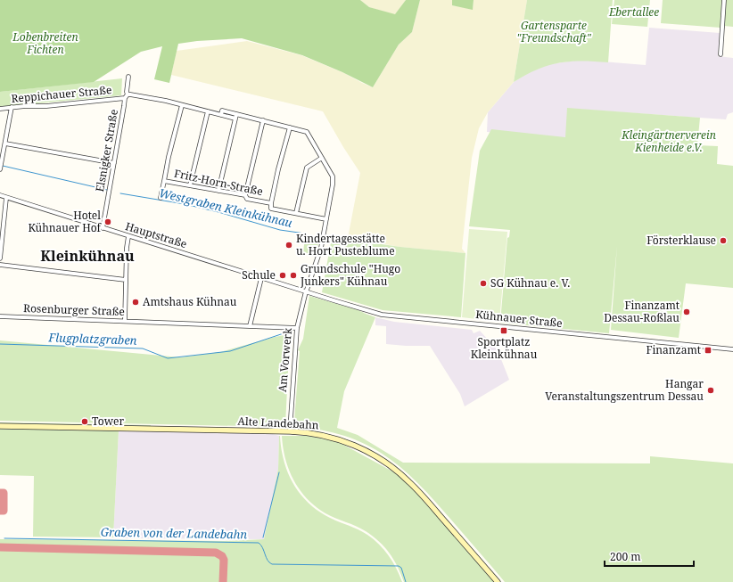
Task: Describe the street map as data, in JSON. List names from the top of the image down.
{
  "streets": {
    "main road": ["Alte Landebahn"],
    "street": [
      "Reppichauer Straße",
      "Elsnigker Straße",
      "Fritz-Horn-Straße",
      "Hauptstraße",
      "Rosenburger Straße",
      "Kühnauer Straße",
      "Am Vorwerk"
    ]
  },
  "crossings": [
    ["Reppichauer Straße", "Elsnigker Straße"],
    ["Reppichauer Straße", "Fritz-Horn-Straße"],
    ["Reppichauer Straße", "Am Vorwerk"],
    ["Elsnigker Straße", "Hauptstraße"],
    ["Fritz-Horn-Straße", "Am Vorwerk"],
    ["Hauptstraße", "Kühnauer Straße"],
    ["Hauptstraße", "Am Vorwerk"],
    ["Rosenburger Straße", "Am Vorwerk"],
    ["Kühnauer Straße", "Am Vorwerk"],
    ["Am Vorwerk", "Alte Landebahn"]
  ],
  "districts": ["Kleinkühnau"],
  "water": ["Westgraben Kleinkühnau", "Flugplatzgraben", "Graben von der Landebahn"],
  "parks": [
    "Ebertallee",
    "Gartensparte \"Freundschaft\"",
    "Lobenbreiten Fichten",
    "Kleingärtnerverein Kienheide e.V."
  ],
  "places": {
    "other": [
      "Hotel Kühnauer Hof",
      "Försterklause",
      "Kindertagesstätte u. Hort Pusteblume",
      "Schule",
      "Grundschule \"Hugo Junkers\" Kühnau",
      "SG Kühnau e. V.",
      "Amtshaus Kühnau",
      "Finanzamt Dessau-Roßlau",
      "Hangar Veranstaltungszentrum Dessau",
      "Tower"
    ],
    "transit": ["Sportplatz Kleinkühnau", "Finanzamt"]
  },
  "scale_bar": "200 m"
}
